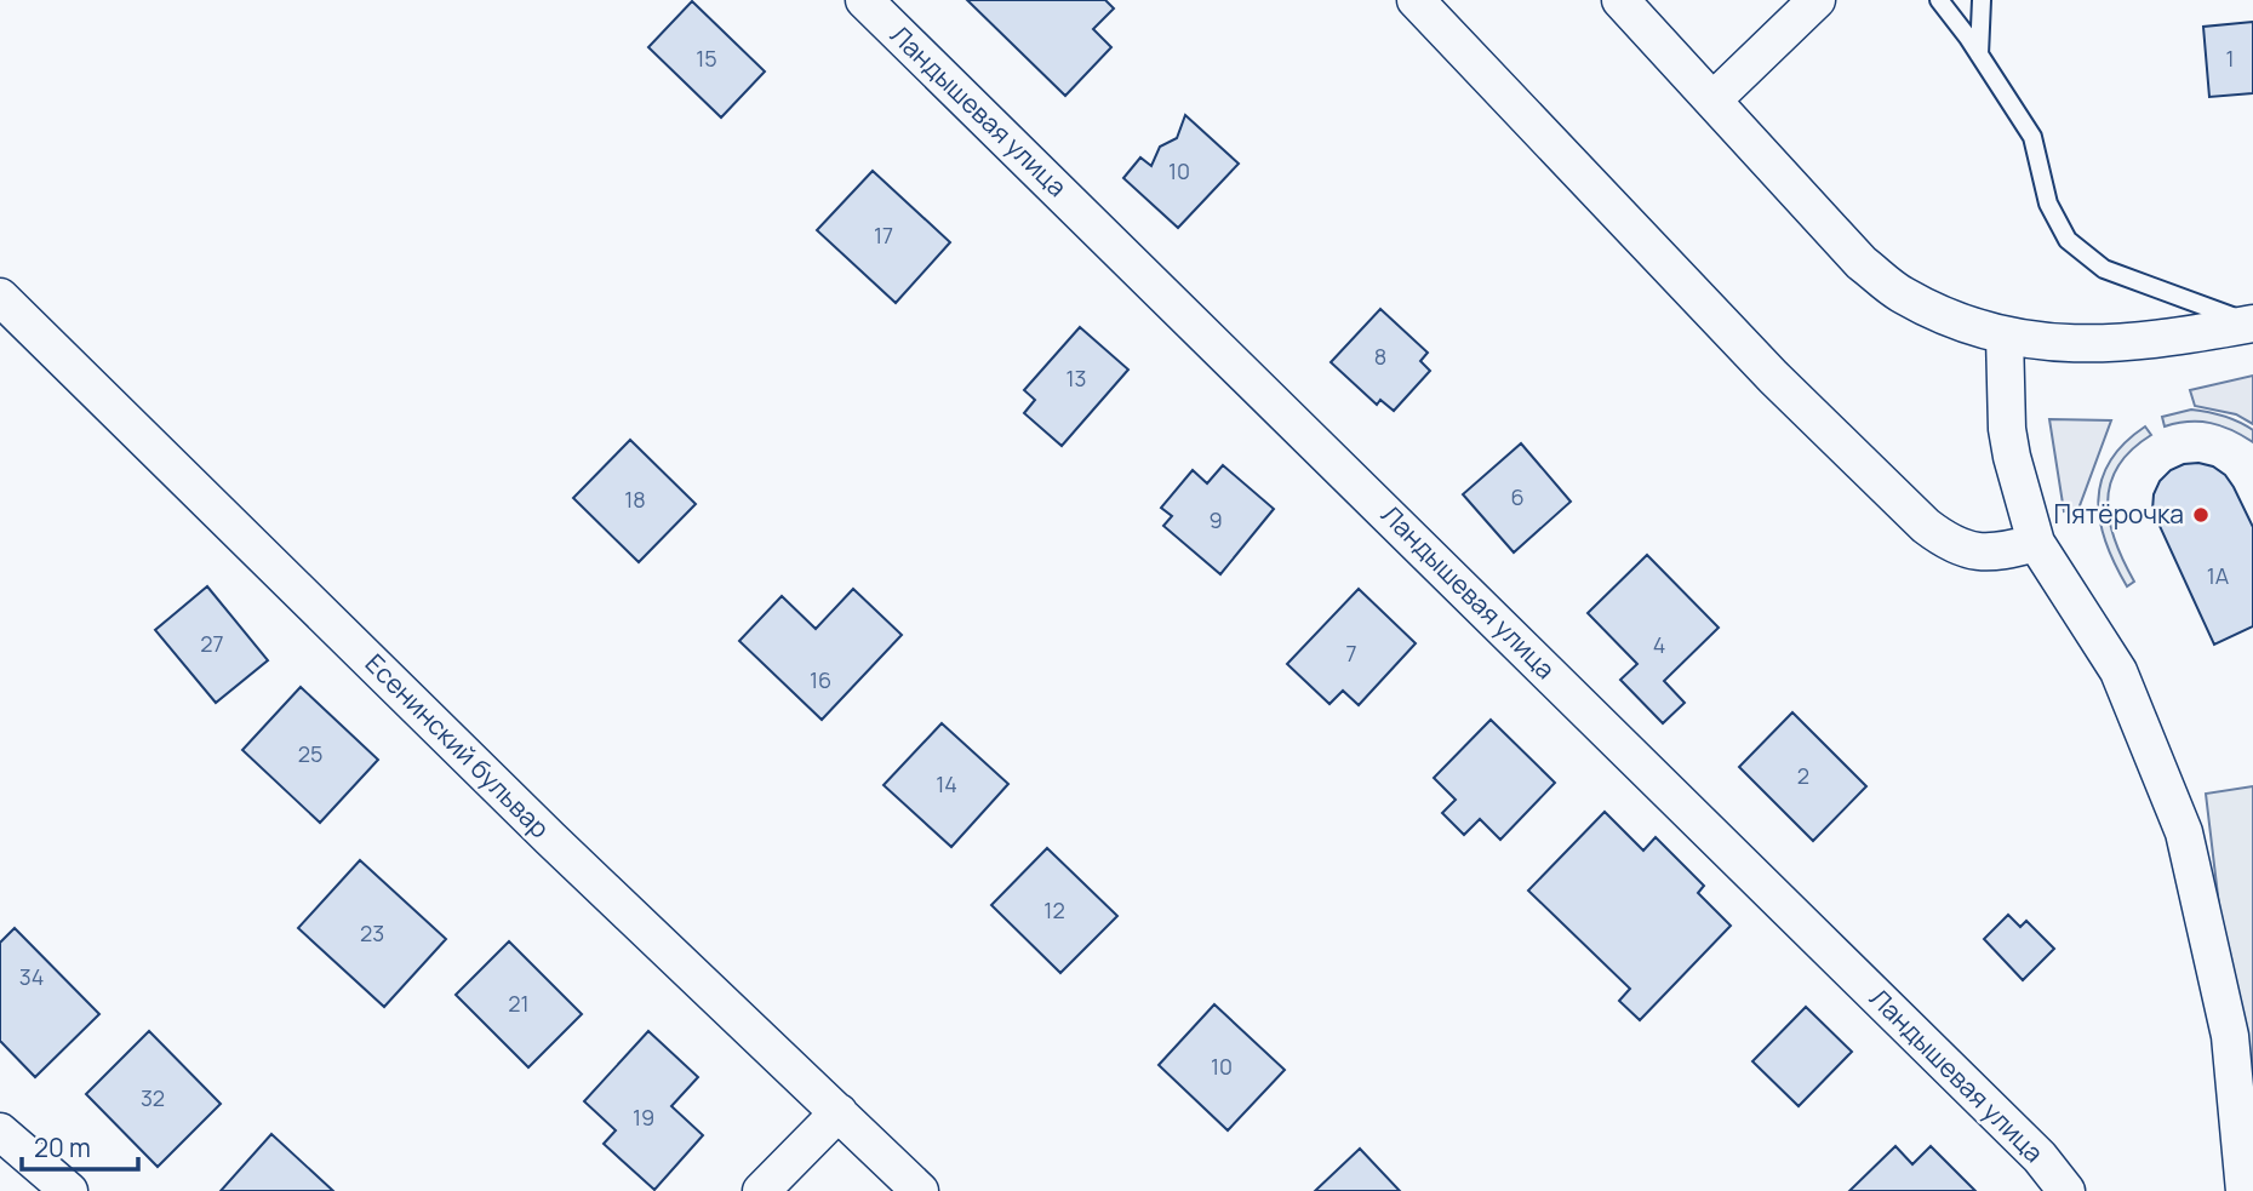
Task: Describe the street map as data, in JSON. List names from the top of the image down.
{
  "streets": {
    "street": ["Ландышевая улица", "Есенинский бульвар"]
  },
  "places": ["Пятёрочка"],
  "house_numbers": [
    "15",
    "1",
    "10",
    "17",
    "8",
    "13",
    "6",
    "18",
    "9",
    "1А",
    "27",
    "4",
    "7",
    "16",
    "25",
    "2",
    "14",
    "12",
    "23",
    "34",
    "21",
    "10",
    "32",
    "19"
  ],
  "scale_bar": "20 m"
}
